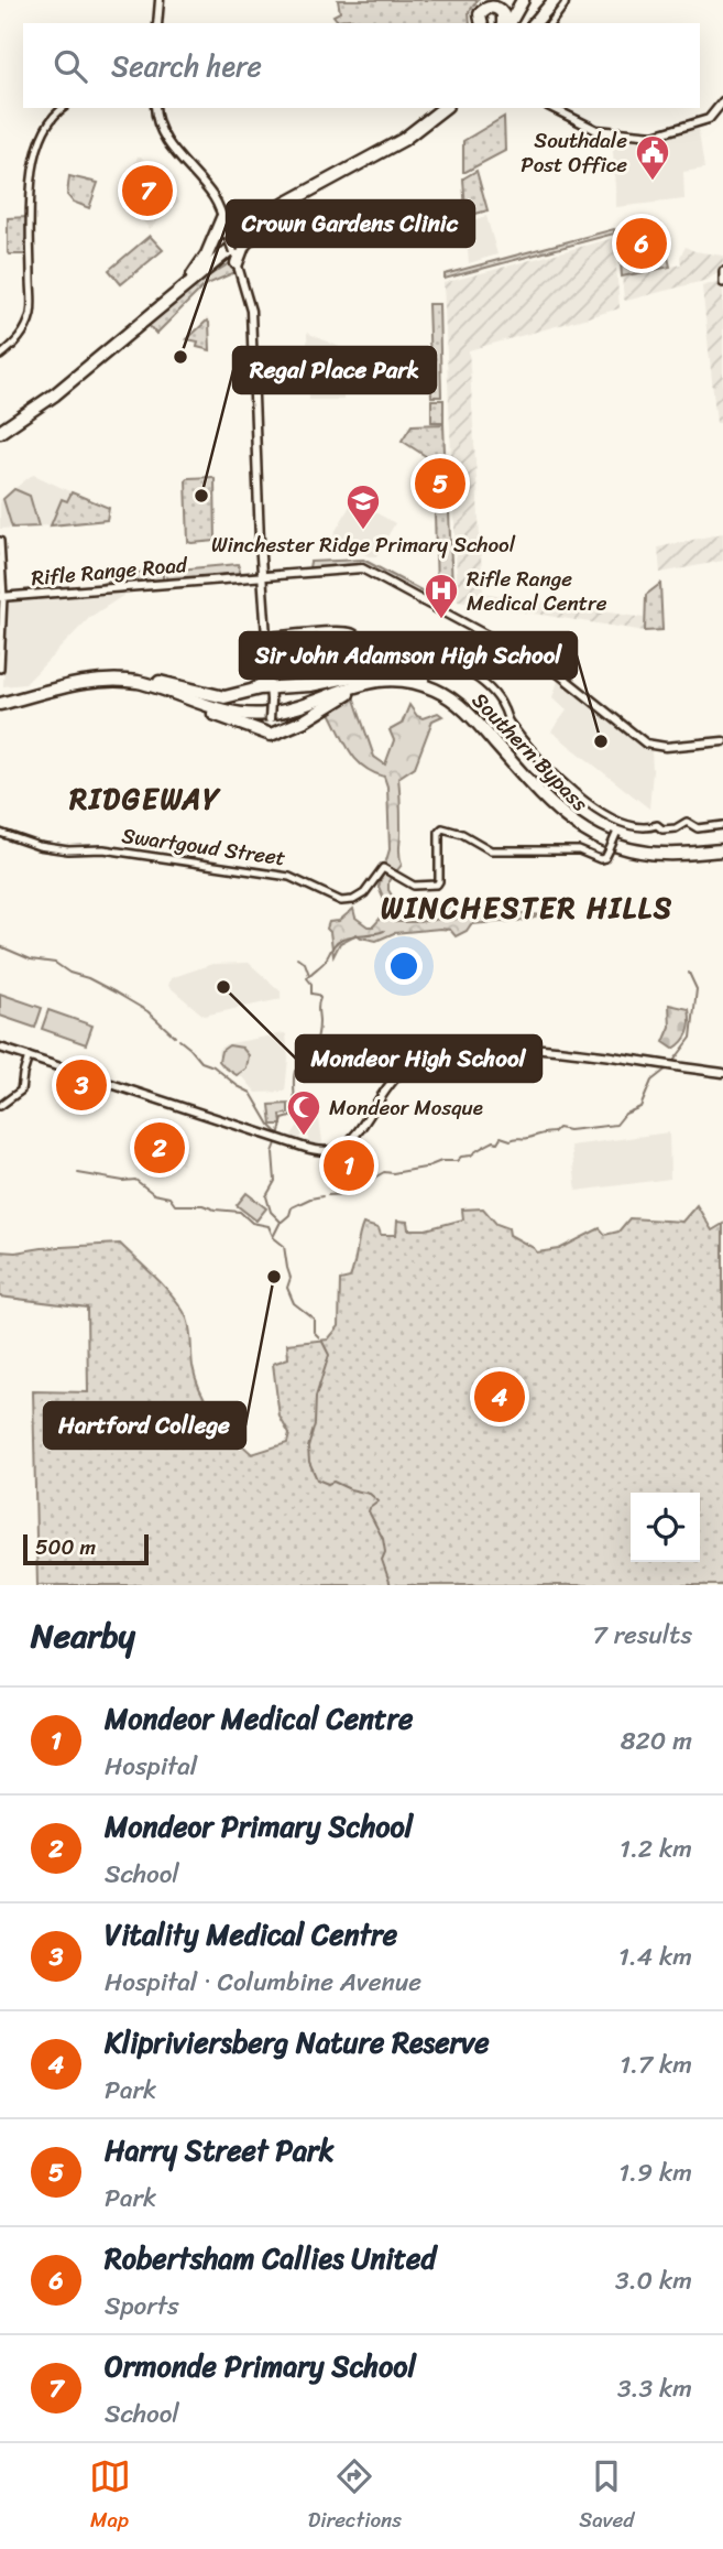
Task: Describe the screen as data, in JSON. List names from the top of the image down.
{
  "streets": {
    "highway": ["Southern Bypass"],
    "main road": ["Rifle Range Road"],
    "street": ["Swartgoud Street"]
  },
  "districts": ["RIDGEWAY", "WINCHESTER HILLS"],
  "places": {
    "public building": ["Southdale Post Office"],
    "other": [
      "Crown Gardens Clinic",
      "Regal Place Park",
      "Sir John Adamson High School",
      "Mondeor High School",
      "Hartford College"
    ],
    "school or university": ["Winchester Ridge Primary School"],
    "hospital": ["Rifle Range Medical Centre"],
    "mosque": ["Mondeor Mosque"]
  },
  "scale_bar": "500 m",
  "page": {
    "search": "Search here",
    "pins": [
      "7",
      "6",
      "5",
      "3",
      "2",
      "1",
      "4"
    ],
    "scale": "500 m",
    "heading": ["Nearby", "7 results"],
    "list": [
      {
        "mark": "1",
        "name": "Mondeor Medical Centre",
        "note": "Hospital",
        "value": "820 m"
      },
      {
        "mark": "2",
        "name": "Mondeor Primary School",
        "note": "School",
        "value": "1.2 km"
      },
      {
        "mark": "3",
        "name": "Vitality Medical Centre",
        "note": "Hospital · Columbine Avenue",
        "value": "1.4 km"
      },
      {
        "mark": "4",
        "name": "Klipriviersberg Nature Reserve",
        "note": "Park",
        "value": "1.7 km"
      },
      {
        "mark": "5",
        "name": "Harry Street Park",
        "note": "Park",
        "value": "1.9 km"
      },
      {
        "mark": "6",
        "name": "Robertsham Callies United",
        "note": "Sports",
        "value": "3.0 km"
      },
      {
        "mark": "7",
        "name": "Ormonde Primary School",
        "note": "School",
        "value": "3.3 km"
      }
    ],
    "nav": ["Map", "Directions", "Saved"]
  }
}
